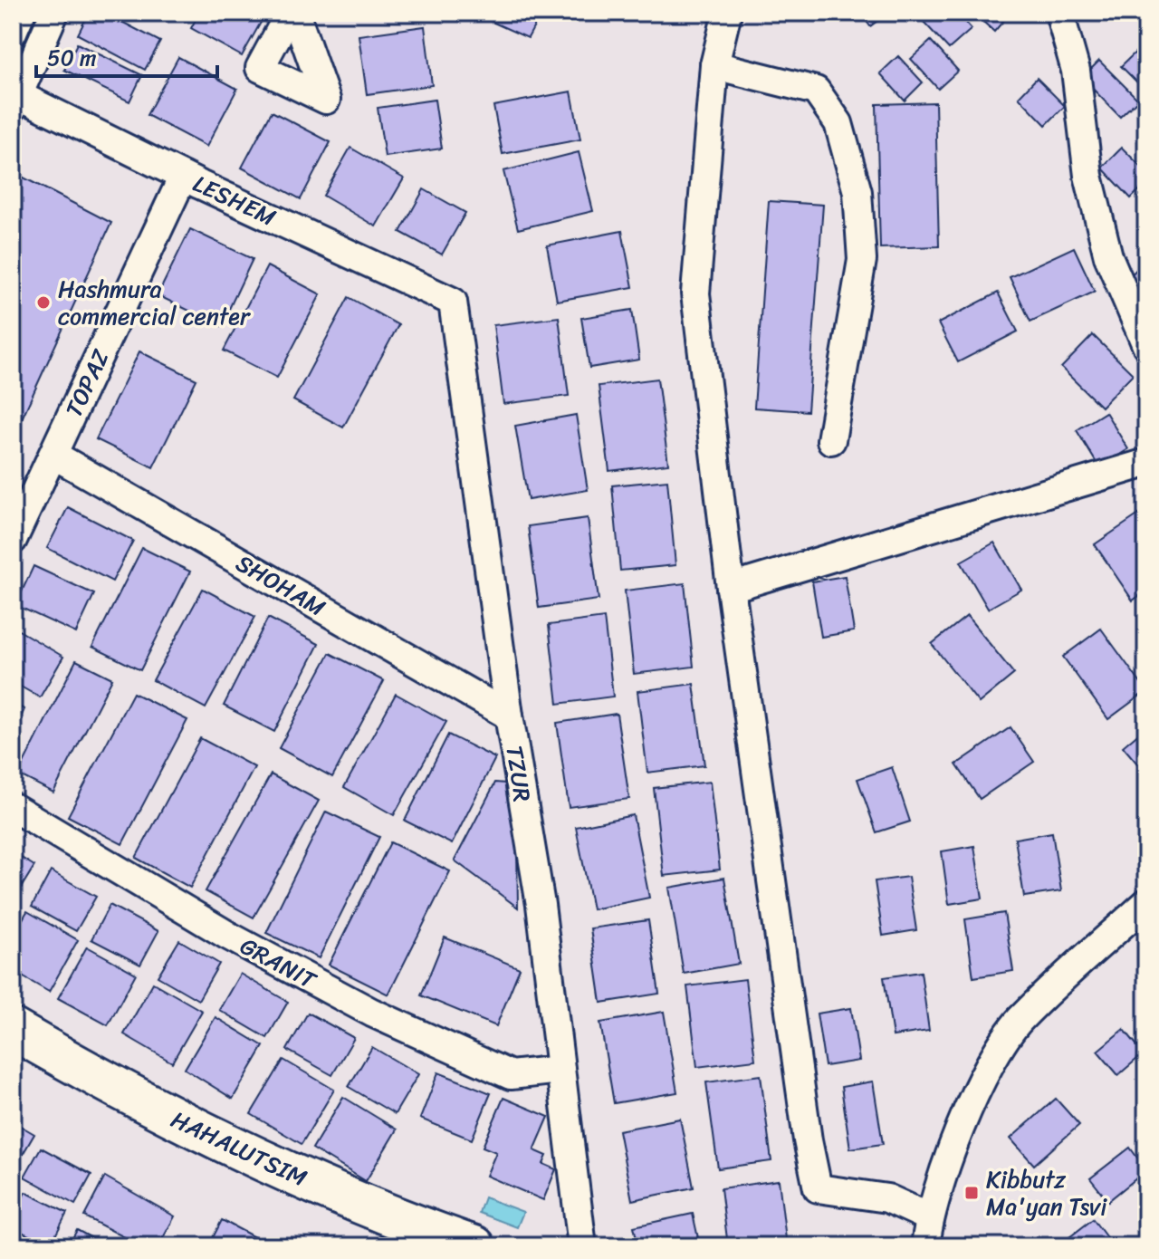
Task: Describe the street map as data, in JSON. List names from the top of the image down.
{
  "streets": {
    "street": [
      "LESHEM",
      "TOPAZ",
      "SHOHAM",
      "TZUR",
      "GRANIT",
      "HAHALUTSIM"
    ]
  },
  "crossings": [
    ["LESHEM", "TOPAZ"],
    ["LESHEM", "TZUR"],
    ["TOPAZ", "SHOHAM"],
    ["SHOHAM", "TZUR"],
    ["TZUR", "GRANIT"]
  ],
  "places": {
    "other": ["Hashmura commercial center"],
    "transit": ["Kibbutz Ma'yan Tsvi"]
  },
  "scale_bar": "50 m"
}
